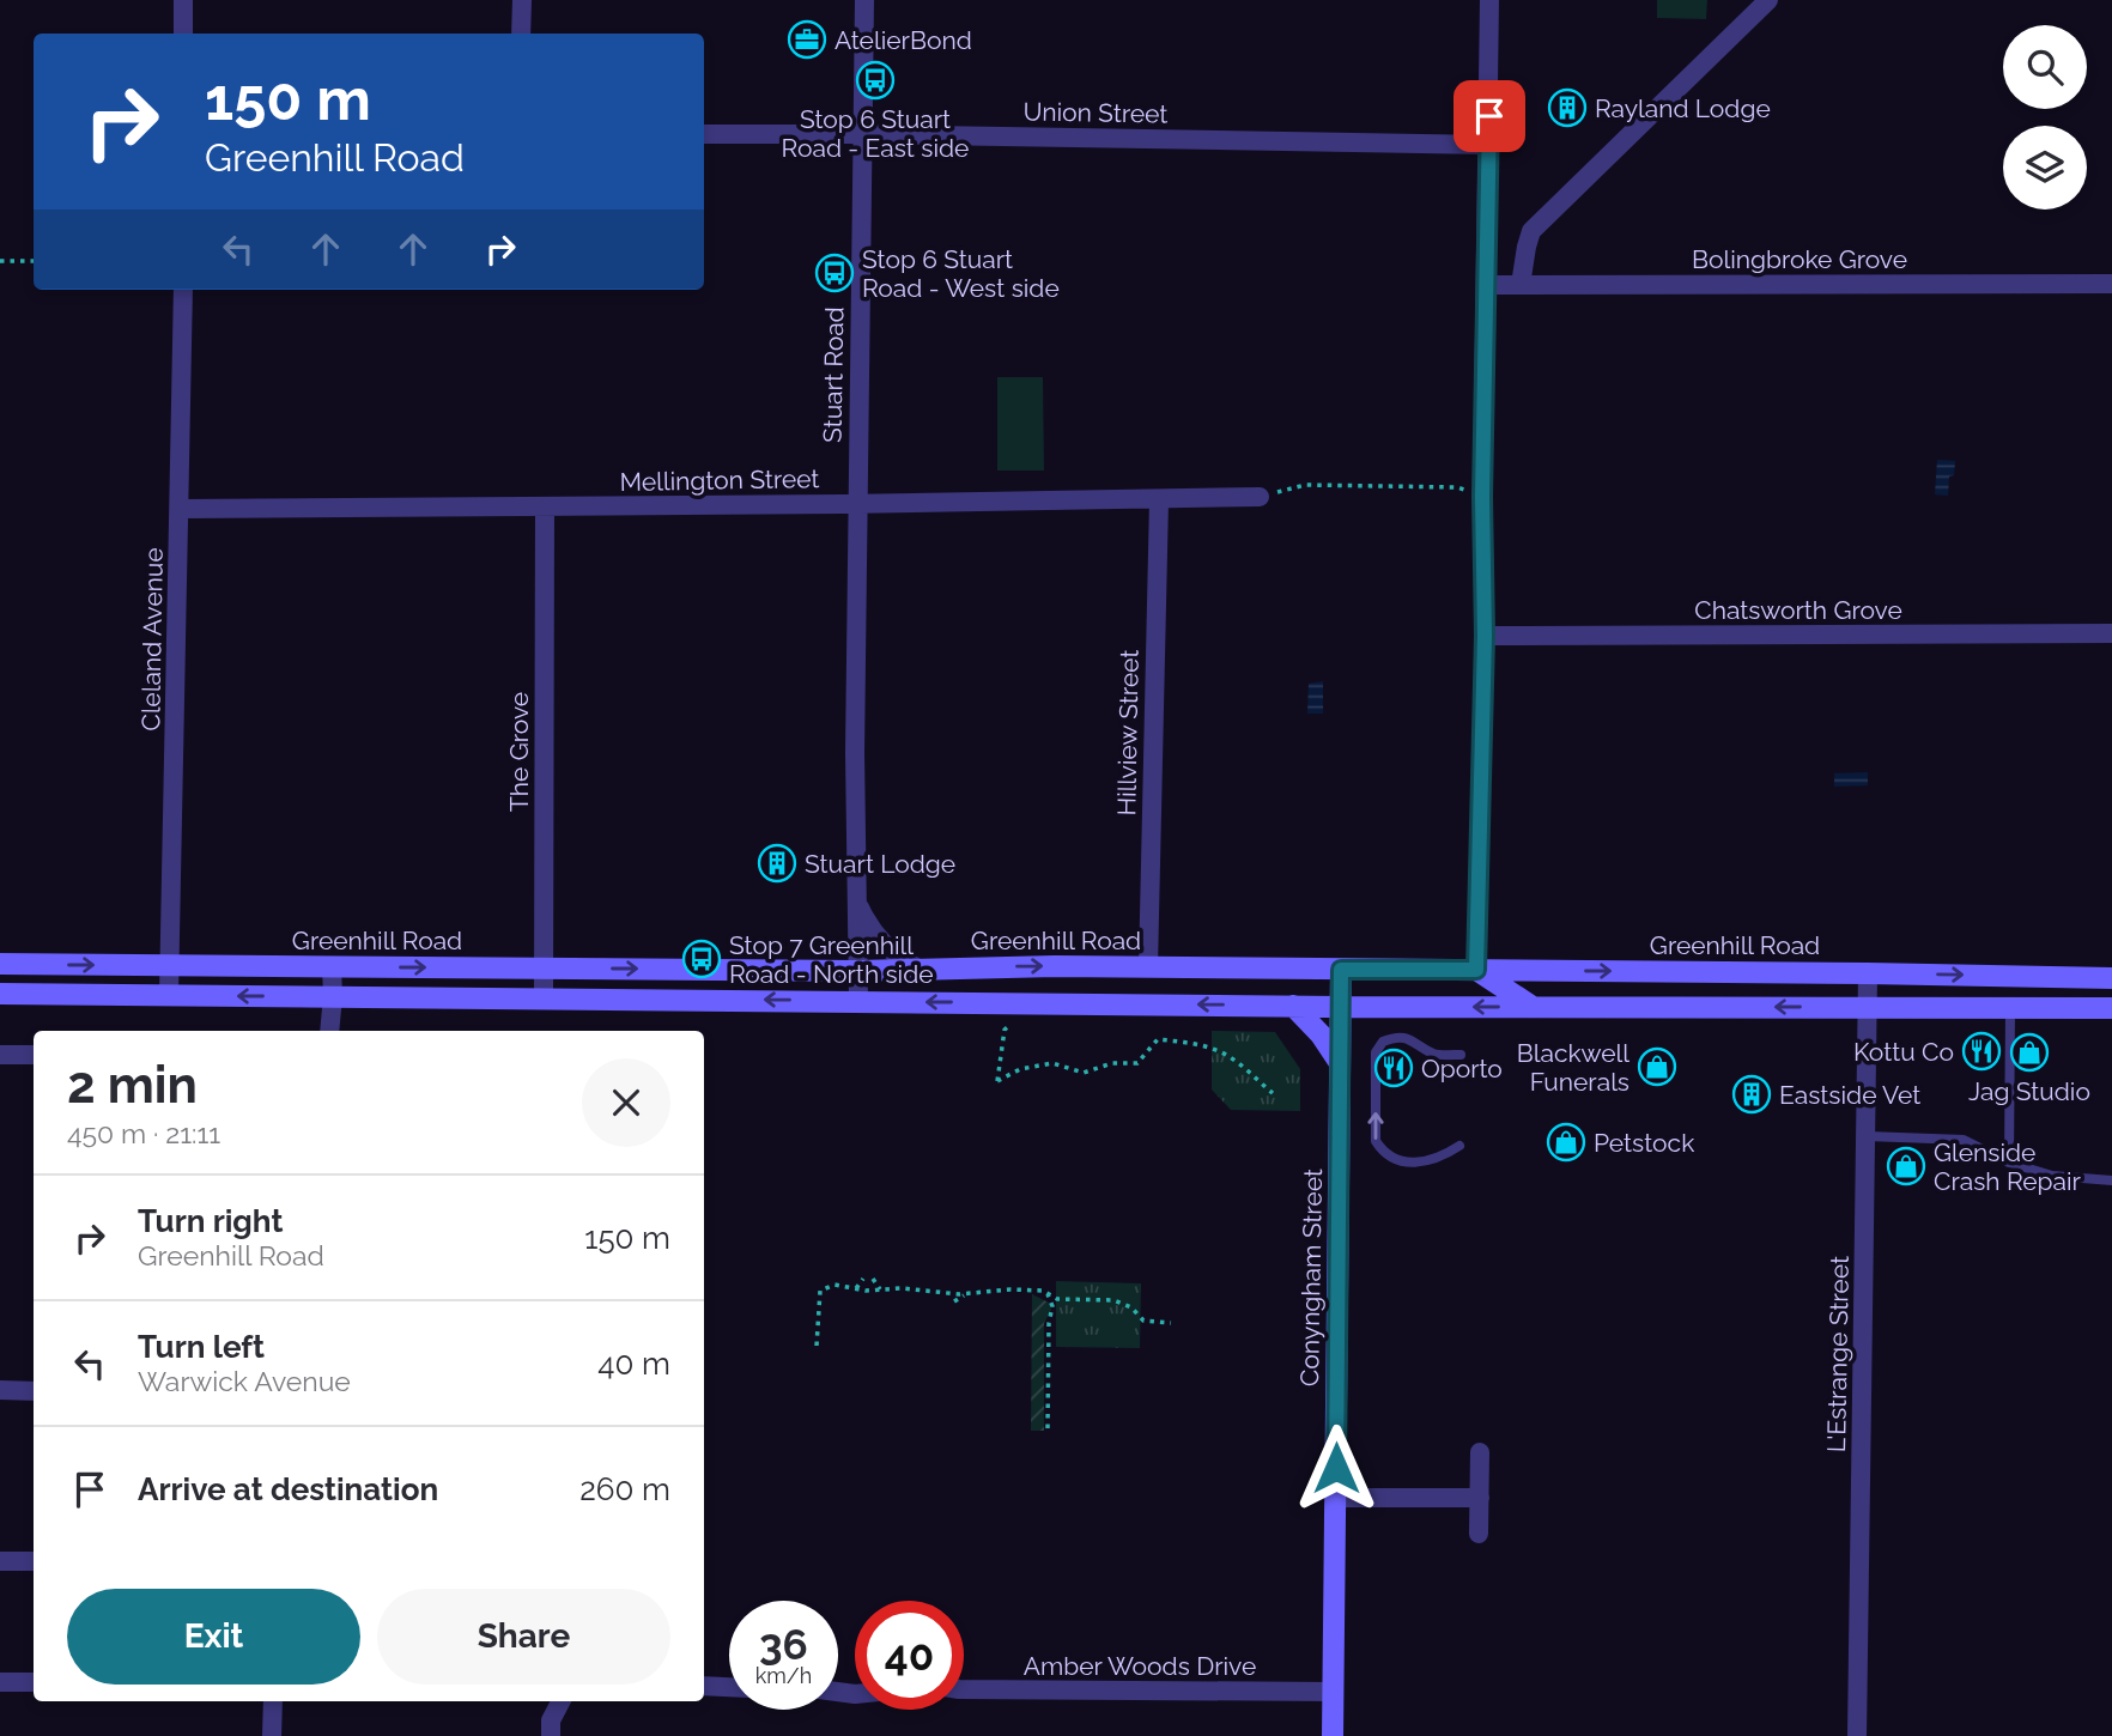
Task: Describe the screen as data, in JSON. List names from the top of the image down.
{
  "streets": {
    "main road": ["Greenhill Road", "Conyngham Street"],
    "street": [
      "Union Street",
      "Bolingbroke Grove",
      "Stuart Road",
      "Mellington Street",
      "Chatsworth Grove",
      "Cleland Avenue",
      "Hillview Street",
      "The Grove",
      "L'Estrange Street",
      "Amber Woods Drive"
    ]
  },
  "crossings": [
    ["Union Street", "Stuart Road"],
    ["Stuart Road", "Mellington Street"],
    ["Stuart Road", "Greenhill Road"],
    ["Mellington Street", "Cleland Avenue"],
    ["Mellington Street", "Hillview Street"],
    ["Mellington Street", "The Grove"],
    ["Cleland Avenue", "Greenhill Road"],
    ["Hillview Street", "Greenhill Road"],
    ["The Grove", "Greenhill Road"],
    ["Greenhill Road", "Conyngham Street"],
    ["Greenhill Road", "L'Estrange Street"],
    ["Conyngham Street", "Amber Woods Drive"]
  ],
  "places": {
    "office": ["AtelierBond"],
    "bus stop": ["Stop 6 Stuart Road - East side", "Stop 6 Stuart Road - West side", "Stop 7 Greenhill Road - North side"],
    "building": ["Rayland Lodge", "Stuart Lodge", "Eastside Vet"],
    "restaurant": ["Kottu Co", "Oporto"],
    "shop": [
      "Jag Studio",
      "Blackwell Funerals",
      "Petstock",
      "Glenside Crash Repair"
    ]
  },
  "page": {
    "turn": ["150 m", "Greenhill Road"],
    "heading": ["2 min", "450 m · 21:11"],
    "list": [
      {
        "name": "Turn right",
        "note": "Greenhill Road",
        "value": "150 m"
      },
      {
        "name": "Turn left",
        "note": "Warwick Avenue",
        "value": "40 m"
      },
      {
        "name": "Arrive at destination",
        "value": "260 m"
      }
    ],
    "buttons": ["Exit", "Share"],
    "speed": "36 km/h",
    "limit": "40"
  }
}
